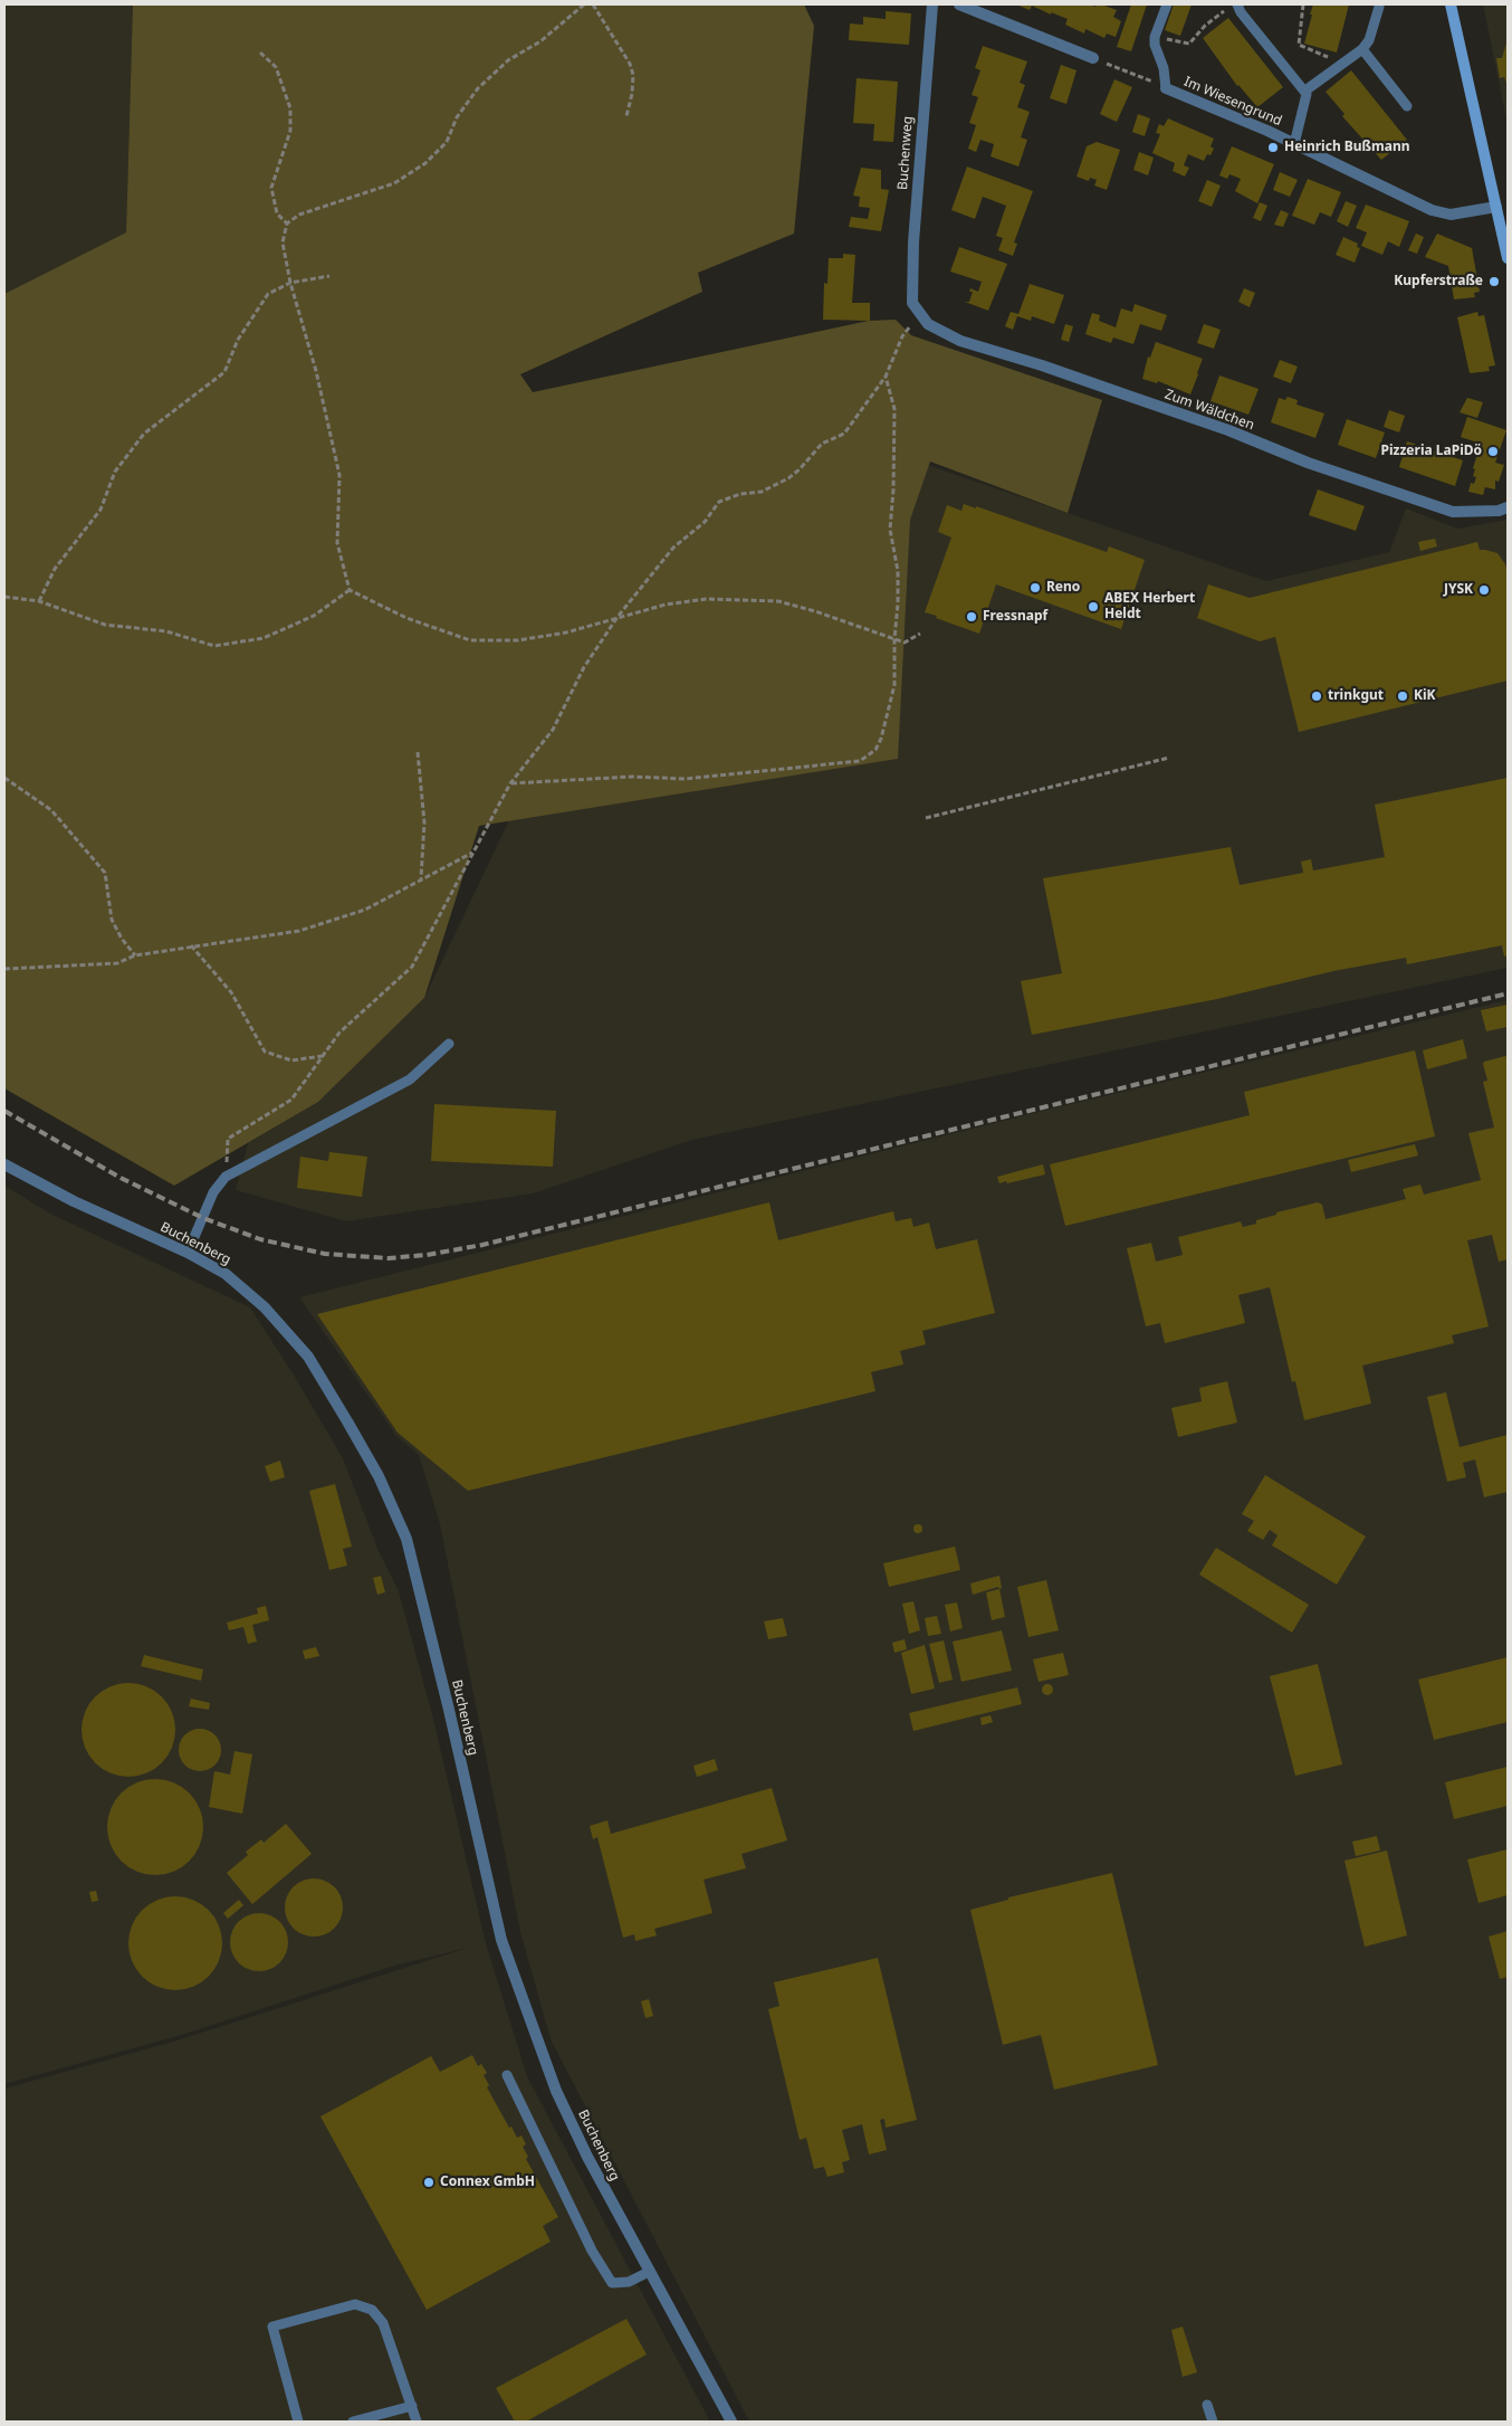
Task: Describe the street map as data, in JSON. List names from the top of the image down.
{
  "streets": {
    "street": [
      "Im Wiesengrund",
      "Buchenweg",
      "Zum Wäldchen",
      "Buchenberg"
    ]
  },
  "crossings": [
    ["Buchenweg", "Zum Wäldchen"]
  ],
  "places": [
    "Heinrich Bußmann",
    "Kupferstraße",
    "Pizzeria LaPiDö",
    "Reno",
    "JYSK",
    "ABEX Herbert Heldt",
    "Fressnapf",
    "trinkgut",
    "KiK",
    "Connex GmbH"
  ]
}
